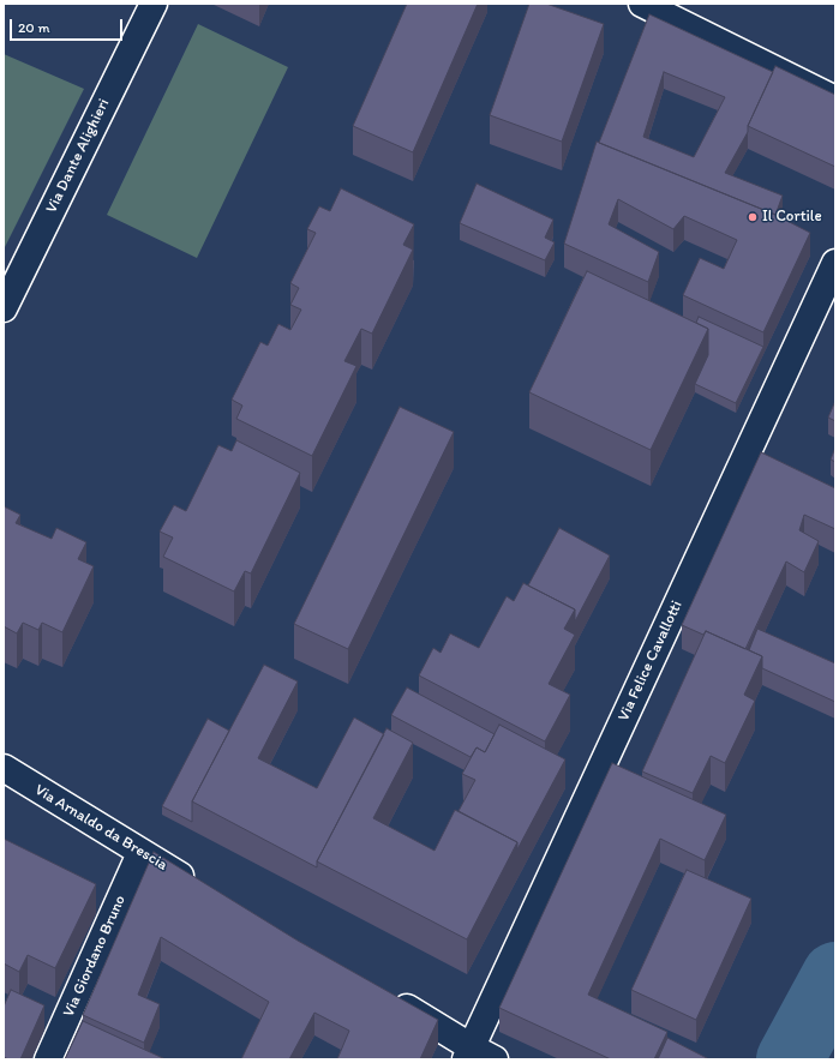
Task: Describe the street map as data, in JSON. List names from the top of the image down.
{
  "streets": {
    "street": [
      "Via Dante Alighieri",
      "Via Felice Cavallotti",
      "Via Arnaldo da Brescia",
      "Via Giordano Bruno"
    ]
  },
  "crossings": [
    ["Via Arnaldo da Brescia", "Via Giordano Bruno"]
  ],
  "places": ["Il Cortile"],
  "scale_bar": "20 m"
}
